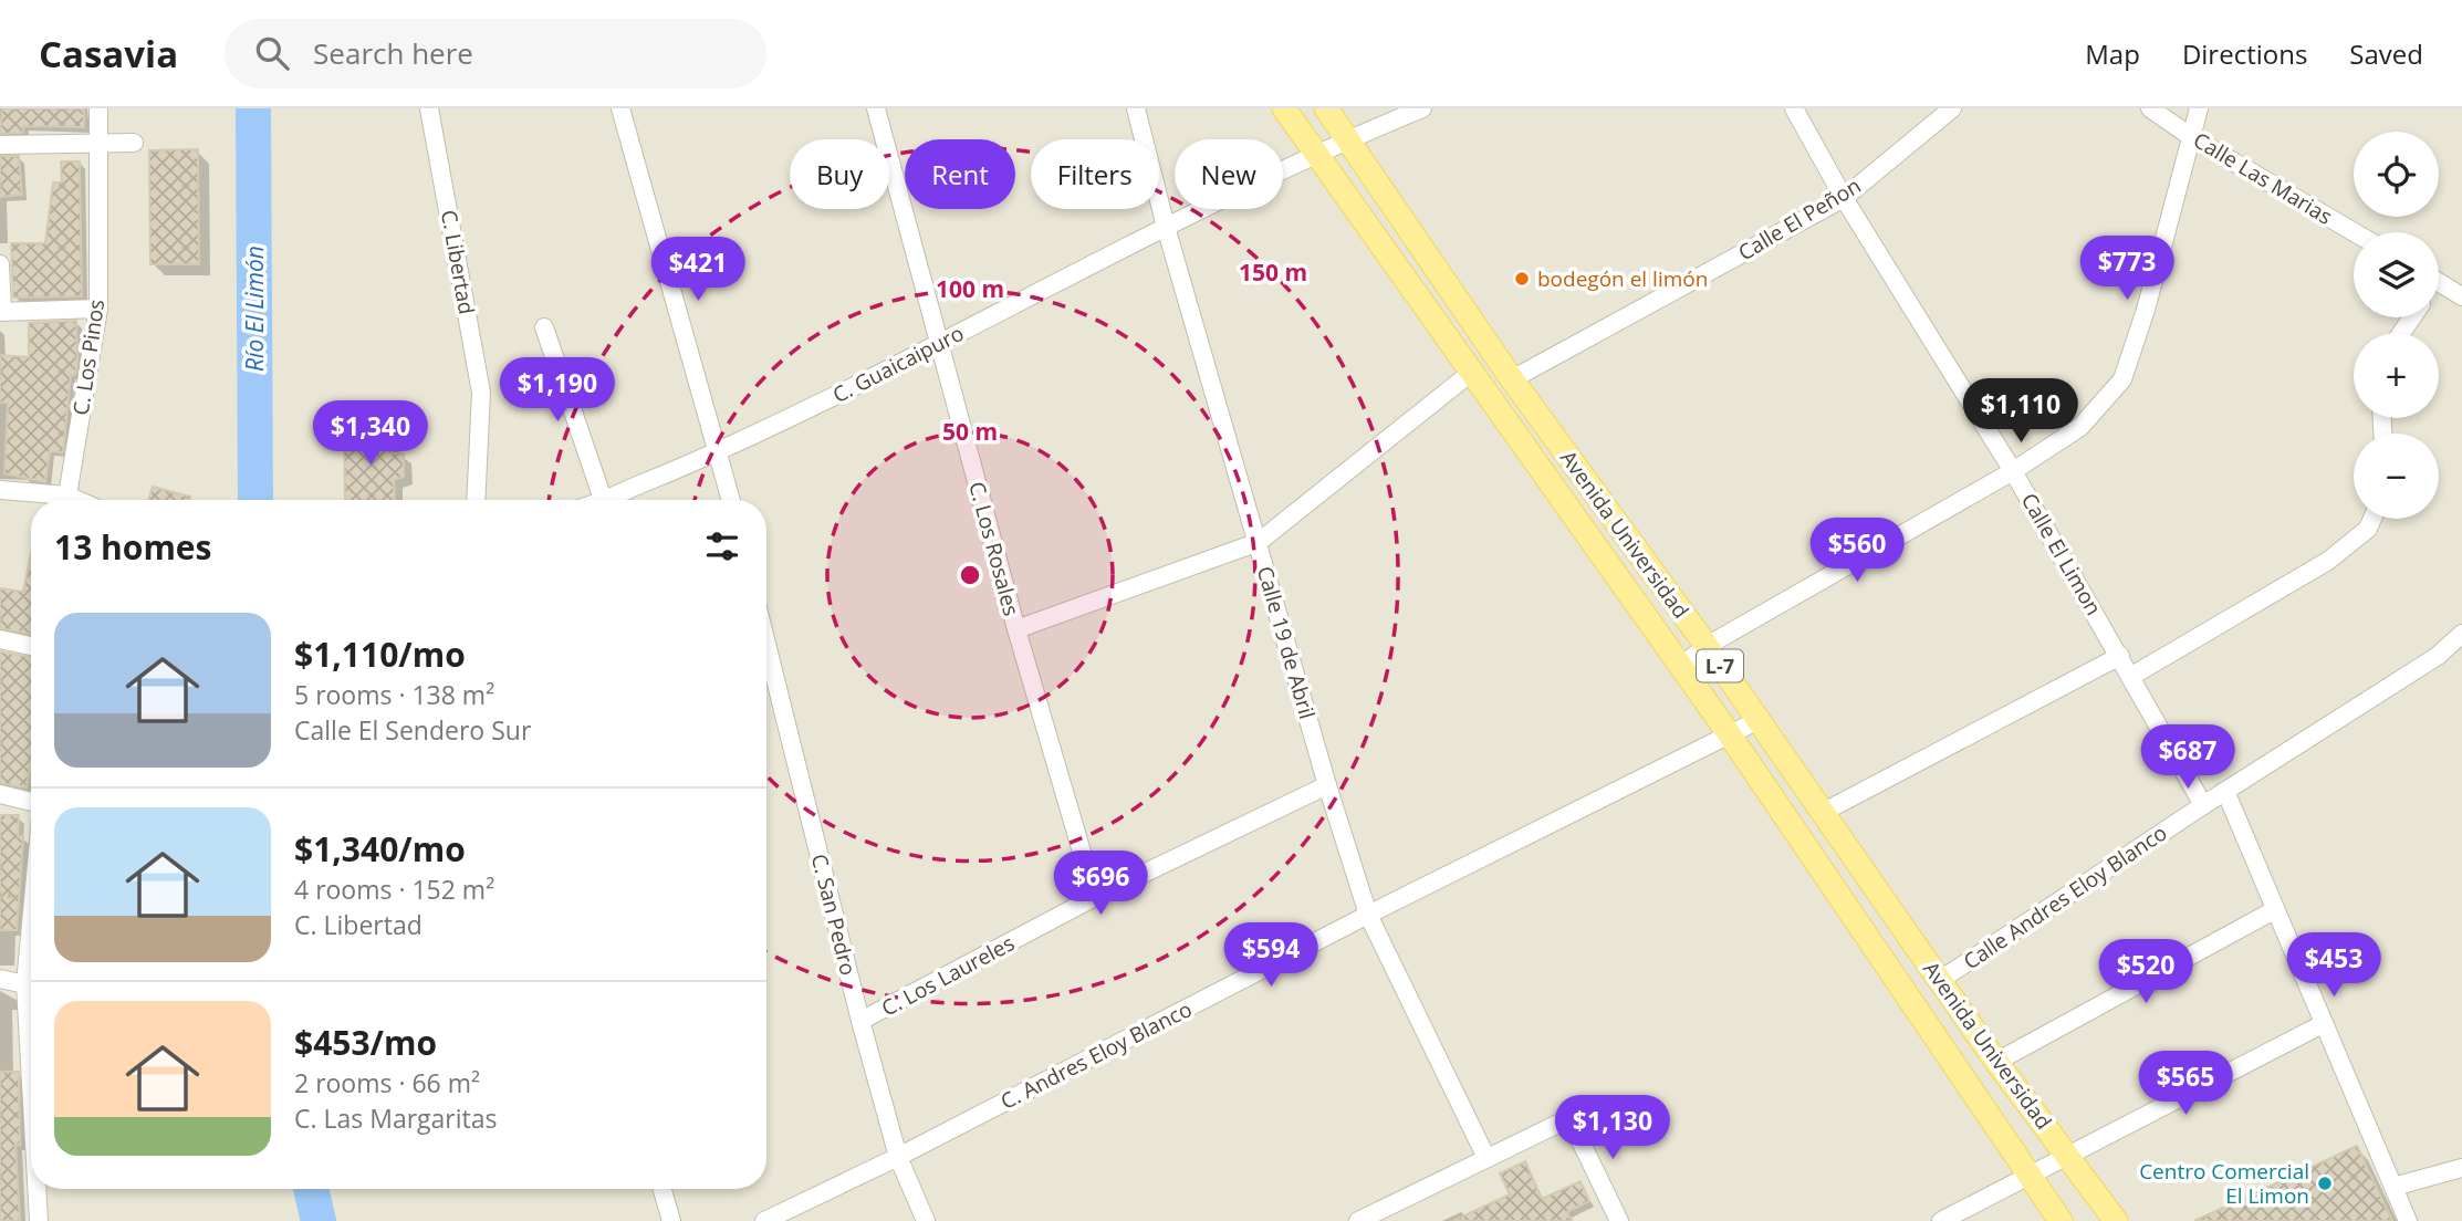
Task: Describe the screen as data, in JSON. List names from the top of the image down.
{
  "streets": {
    "main road": ["Avenida Universidad", "L-7"],
    "street": [
      "Calle Las Marias",
      "Calle El Peñon",
      "C. Libertad",
      "C. Los Pinos",
      "C. Guaicaipuro",
      "C. Los Rosales",
      "Calle El Limon",
      "Calle 19 de Abril",
      "Calle Andres Eloy Blanco",
      "C. San Pedro",
      "C. Los Laureles",
      "C. Andres Eloy Blanco"
    ]
  },
  "crossings": [
    ["Calle El Peñon", "Avenida Universidad"],
    ["Calle El Peñon", "Calle El Limon"],
    ["C. Guaicaipuro", "Avenida Universidad"],
    ["C. Guaicaipuro", "C. Los Rosales"],
    ["C. Guaicaipuro", "Calle 19 de Abril"],
    ["Avenida Universidad", "Calle Andres Eloy Blanco"],
    ["Avenida Universidad", "C. Andres Eloy Blanco"],
    ["C. Los Rosales", "C. Los Laureles"],
    ["Calle El Limon", "Calle Andres Eloy Blanco"],
    ["Calle 19 de Abril", "C. Los Laureles"],
    ["Calle 19 de Abril", "C. Andres Eloy Blanco"],
    ["C. San Pedro", "C. Los Laureles"],
    ["C. San Pedro", "C. Andres Eloy Blanco"]
  ],
  "water": ["Río El Limón"],
  "places": ["bodegón el limón", "Centro Comercial El Limon"],
  "page": {
    "header": "Casavia",
    "search": "Search here",
    "nav": ["Map", "Directions", "Saved"],
    "map_buttons": ["+", "−"],
    "chip": [
      "Buy",
      "Rent",
      "Filters",
      "New"
    ],
    "price": [
      "$773",
      "$421",
      "$1,190",
      "$1,110",
      "$1,340",
      "$560",
      "$687",
      "$696",
      "$594",
      "$453",
      "$520",
      "$565",
      "$1,130"
    ],
    "heading": "13 homes",
    "list": [
      {
        "name": "$1,110/mo",
        "note": "5 rooms · 138 m² · Calle El Sendero Sur"
      },
      {
        "name": "$1,340/mo",
        "note": "4 rooms · 152 m² · C. Libertad"
      },
      {
        "name": "$453/mo",
        "note": "2 rooms · 66 m² · C. Las Margaritas"
      }
    ]
  },
  "rings": ["150 m", "100 m", "50 m"]
}
